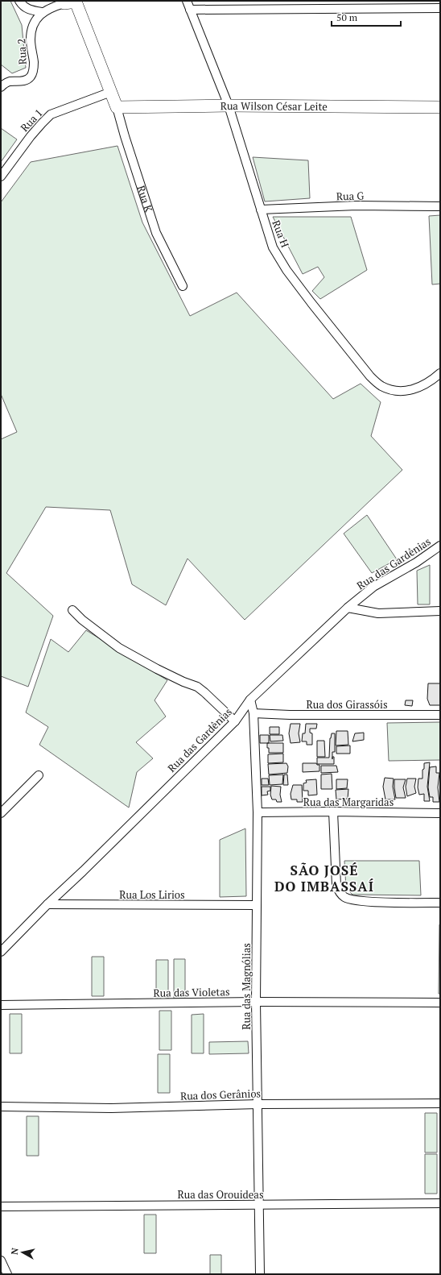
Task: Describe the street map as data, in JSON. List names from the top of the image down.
{
  "streets": {
    "street": [
      "Rua 2",
      "Rua Wilson César Leite",
      "Rua 1",
      "Rua G",
      "Rua K",
      "Rua H",
      "Rua das Gardênias",
      "Rua dos Girassóis",
      "Rua das Margaridas",
      "Rua Los Lirios",
      "Rua das Magnólias",
      "Rua das Violetas",
      "Rua dos Gerânios",
      "Rua das Orouideas"
    ]
  },
  "crossings": [
    ["Rua Wilson César Leite", "Rua 1"],
    ["Rua Wilson César Leite", "Rua K"],
    ["Rua Wilson César Leite", "Rua H"],
    ["Rua 1", "Rua K"],
    ["Rua G", "Rua H"],
    ["Rua das Gardênias", "Rua Los Lirios"],
    ["Rua das Gardênias", "Rua das Magnólias"],
    ["Rua dos Girassóis", "Rua das Magnólias"],
    ["Rua das Margaridas", "Rua das Magnólias"],
    ["Rua Los Lirios", "Rua das Magnólias"],
    ["Rua das Magnólias", "Rua das Violetas"],
    ["Rua das Magnólias", "Rua dos Gerânios"],
    ["Rua das Magnólias", "Rua das Orouideas"]
  ],
  "districts": ["SÃO JOSÉ DO IMBASSAÍ"],
  "scale_bar": "50 m",
  "north": "left"
}
